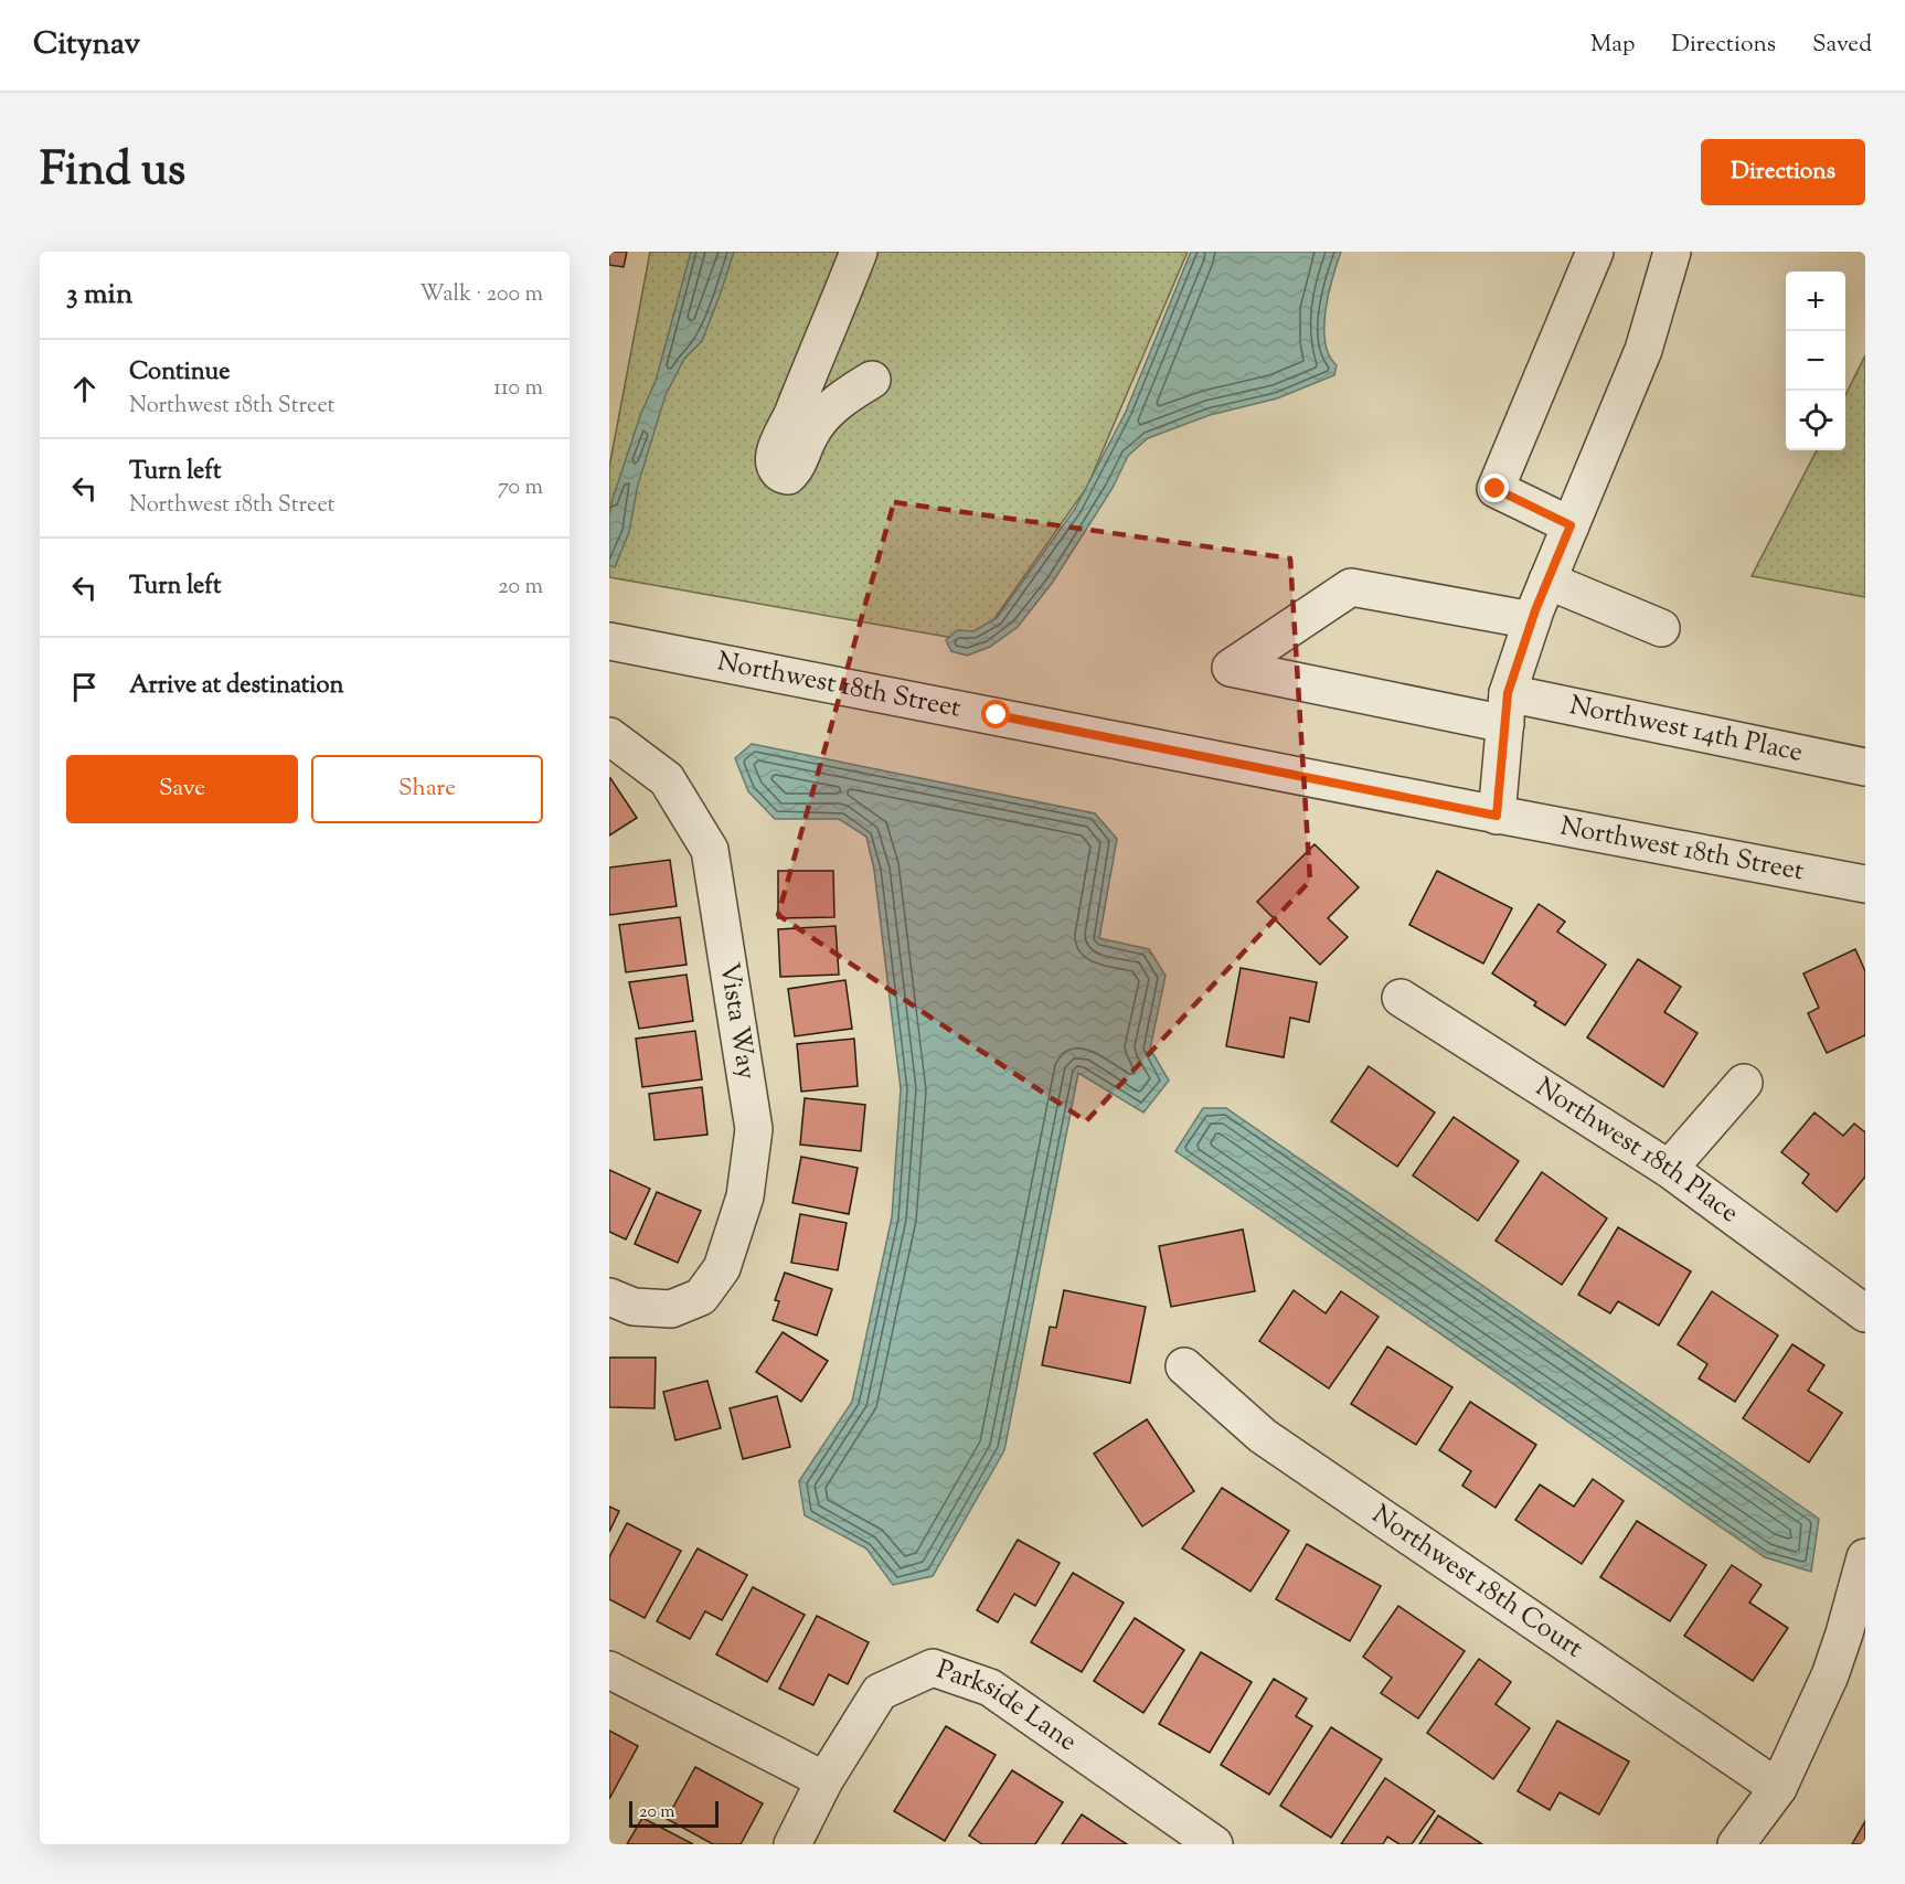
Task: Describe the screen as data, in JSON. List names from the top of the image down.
{
  "streets": {
    "street": [
      "Northwest 18th Street",
      "Northwest 14th Place",
      "Vista Way",
      "Northwest 18th Place",
      "Northwest 18th Court",
      "Parkside Lane"
    ]
  },
  "scale_bar": "20 m",
  "page": {
    "header": "Citynav",
    "nav": ["Map", "Directions", "Saved"],
    "title": "Find us",
    "buttons": [
      "Directions",
      ["Save", "Share"]
    ],
    "heading": ["3 min", "Walk · 200 m"],
    "map_buttons": ["+", "−"],
    "list": [
      ["Continue", "Northwest 18th Street", "110 m"],
      ["Turn left", "Northwest 18th Street", "70 m"],
      ["Turn left", "20 m"],
      "Arrive at destination"
    ],
    "scale": "20 m"
  }
}
